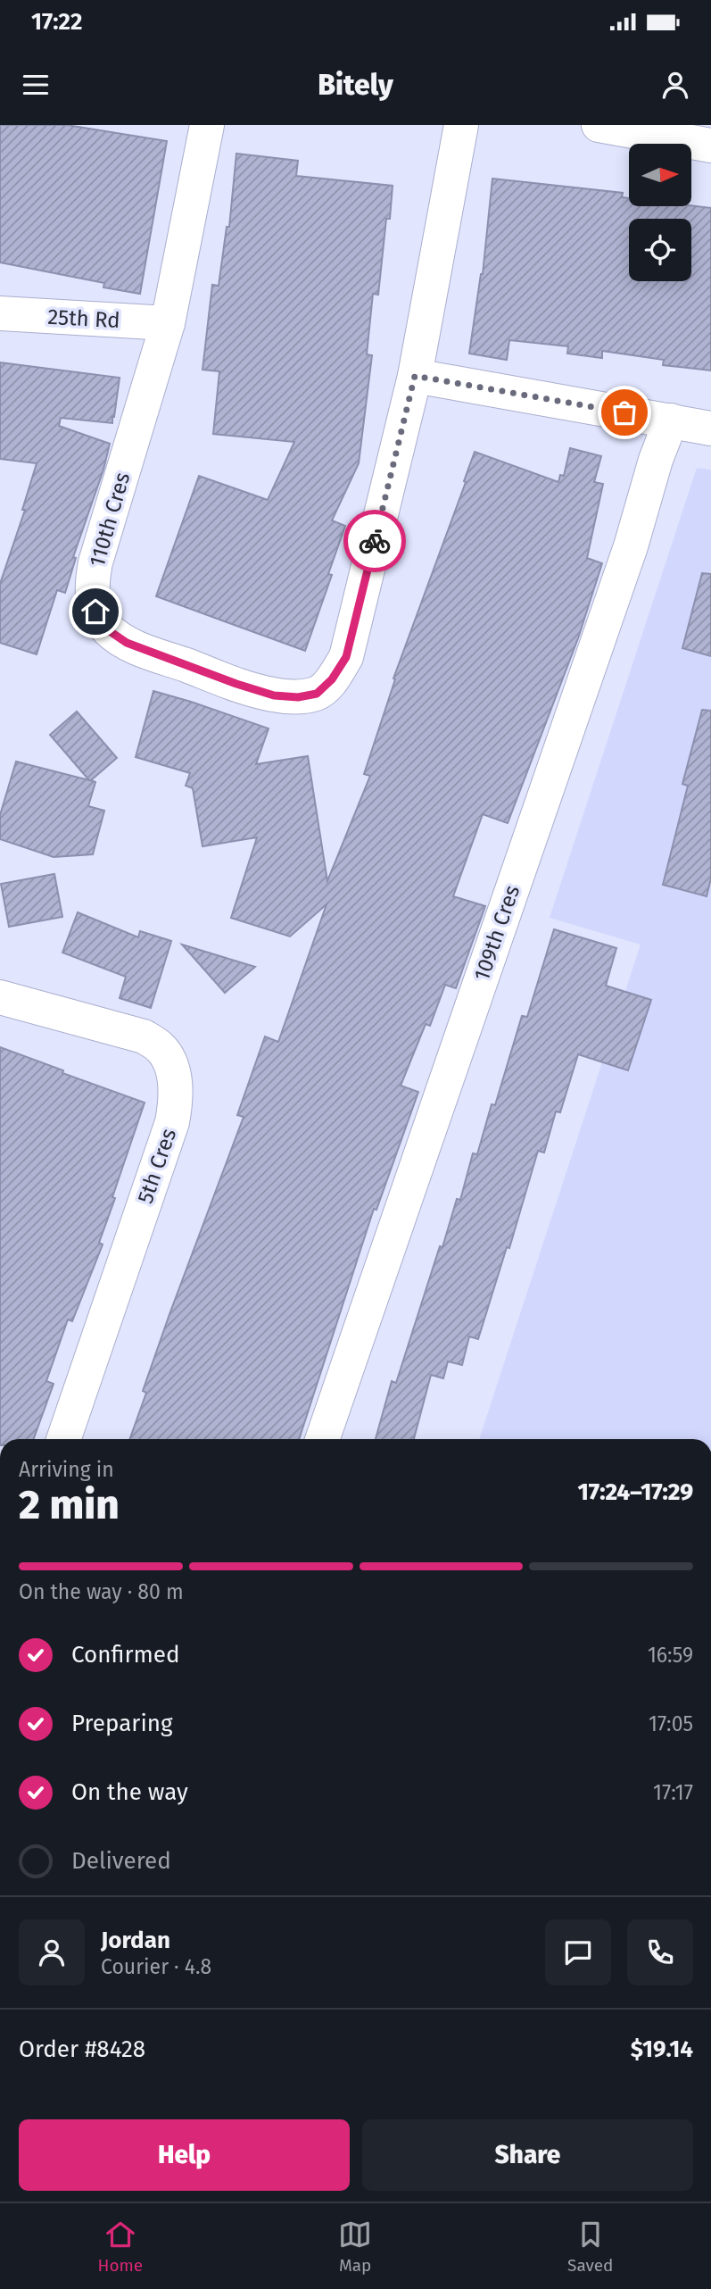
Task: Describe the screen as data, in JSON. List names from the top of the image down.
{
  "streets": {
    "street": [
      "25th Rd",
      "110th Cres",
      "109th Cres",
      "5th Cres"
    ]
  },
  "crossings": [
    ["25th Rd", "110th Cres"]
  ],
  "north": "right",
  "page": {
    "status": "17:22",
    "header": "Bitely",
    "heading": ["2 min", "Arriving in", "17:24–17:29"],
    "panel": [
      "Jordan",
      "Courier · 4.8",
      "Order #8428",
      "$19.14"
    ],
    "bar": "On the way · 80 m",
    "list": [
      ["Confirmed", "16:59"],
      ["Preparing", "17:05"],
      ["On the way", "17:17"],
      "Delivered"
    ],
    "buttons": ["Help", "Share"],
    "tabs": ["Home", "Map", "Saved"]
  }
}
